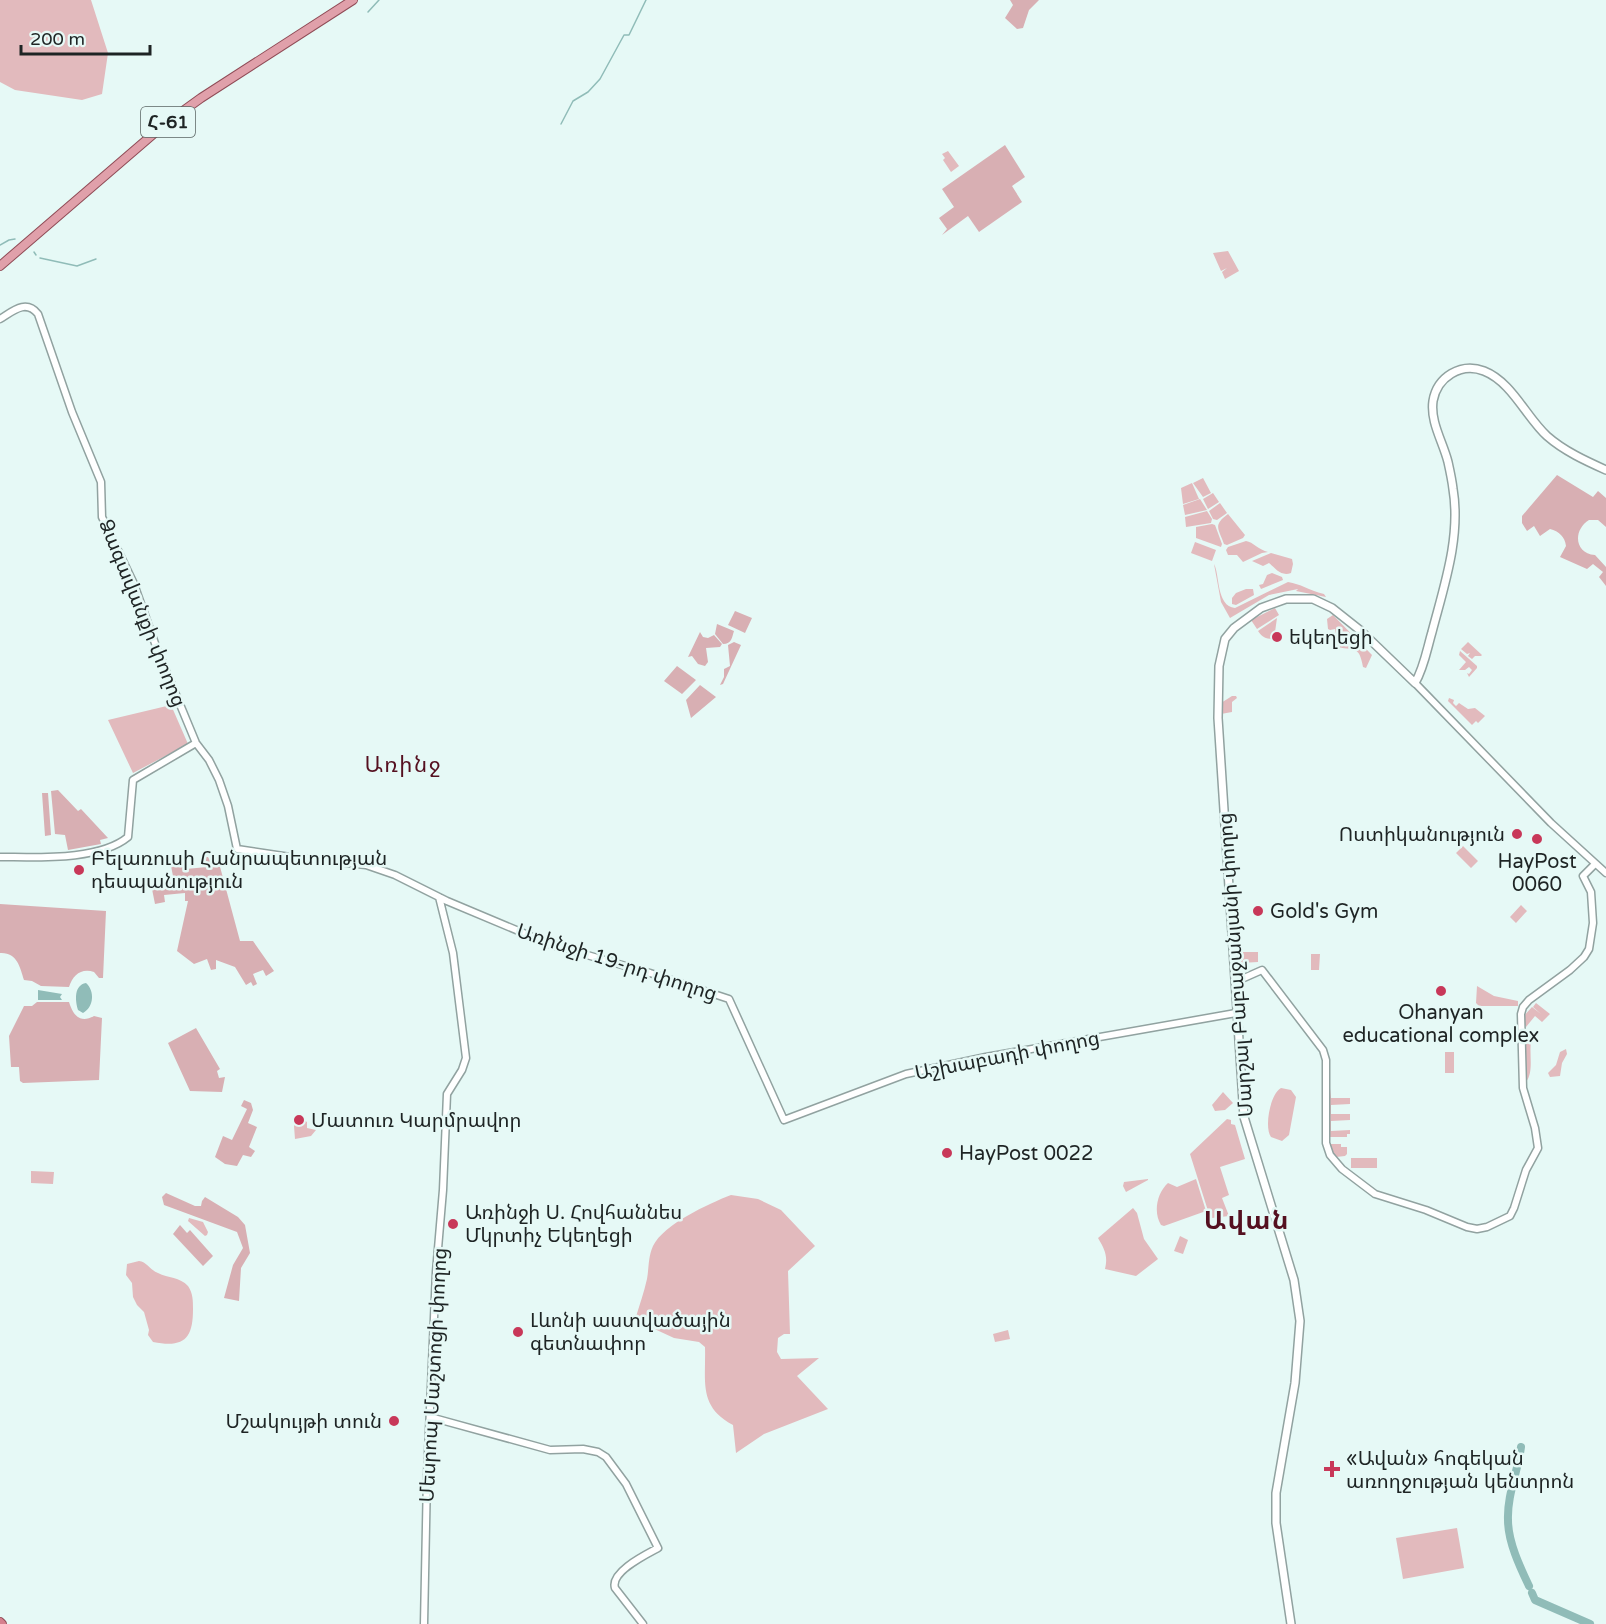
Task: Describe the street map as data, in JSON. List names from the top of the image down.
{
  "streets": {
    "main road": ["Հ-61", "Մարշալ Բաբաջանյանի փողոց"],
    "street": [
      "Ձագավանքի փողոց",
      "Առինջի 19-րդ փողոց",
      "Աշխաբադի փողոց",
      "Մեսրոպ Մաշտոցի փողոց"
    ]
  },
  "crossings": [
    ["Ձագավանքի փողոց", "Առինջի 19-րդ փողոց"],
    ["Առինջի 19-րդ փողոց", "Աշխաբադի փողոց"],
    ["Առինջի 19-րդ փողոց", "Մեսրոպ Մաշտոցի փողոց"],
    ["Մարշալ Բաբաջանյանի փողոց", "Աշխաբադի փողոց"]
  ],
  "districts": ["Առինջ", "Ավան"],
  "places": {
    "other": [
      "եկեղեցի",
      "Ոստիկանություն",
      "HayPost 0060",
      "Բելառուսի Հանրապետության դեսպանություն",
      "Gold's Gym",
      "Ohanyan educational complex",
      "Մատուռ Կարմրավոր",
      "HayPost 0022",
      "Առինջի Ս. Հովհաննես Մկրտիչ Եկեղեցի",
      "Լևոնի աստվածային գետնափոր",
      "Մշակույթի տուն"
    ],
    "health": ["«Ավան» հոգեկան առողջության կենտրոն"]
  },
  "scale_bar": "200 m"
}
